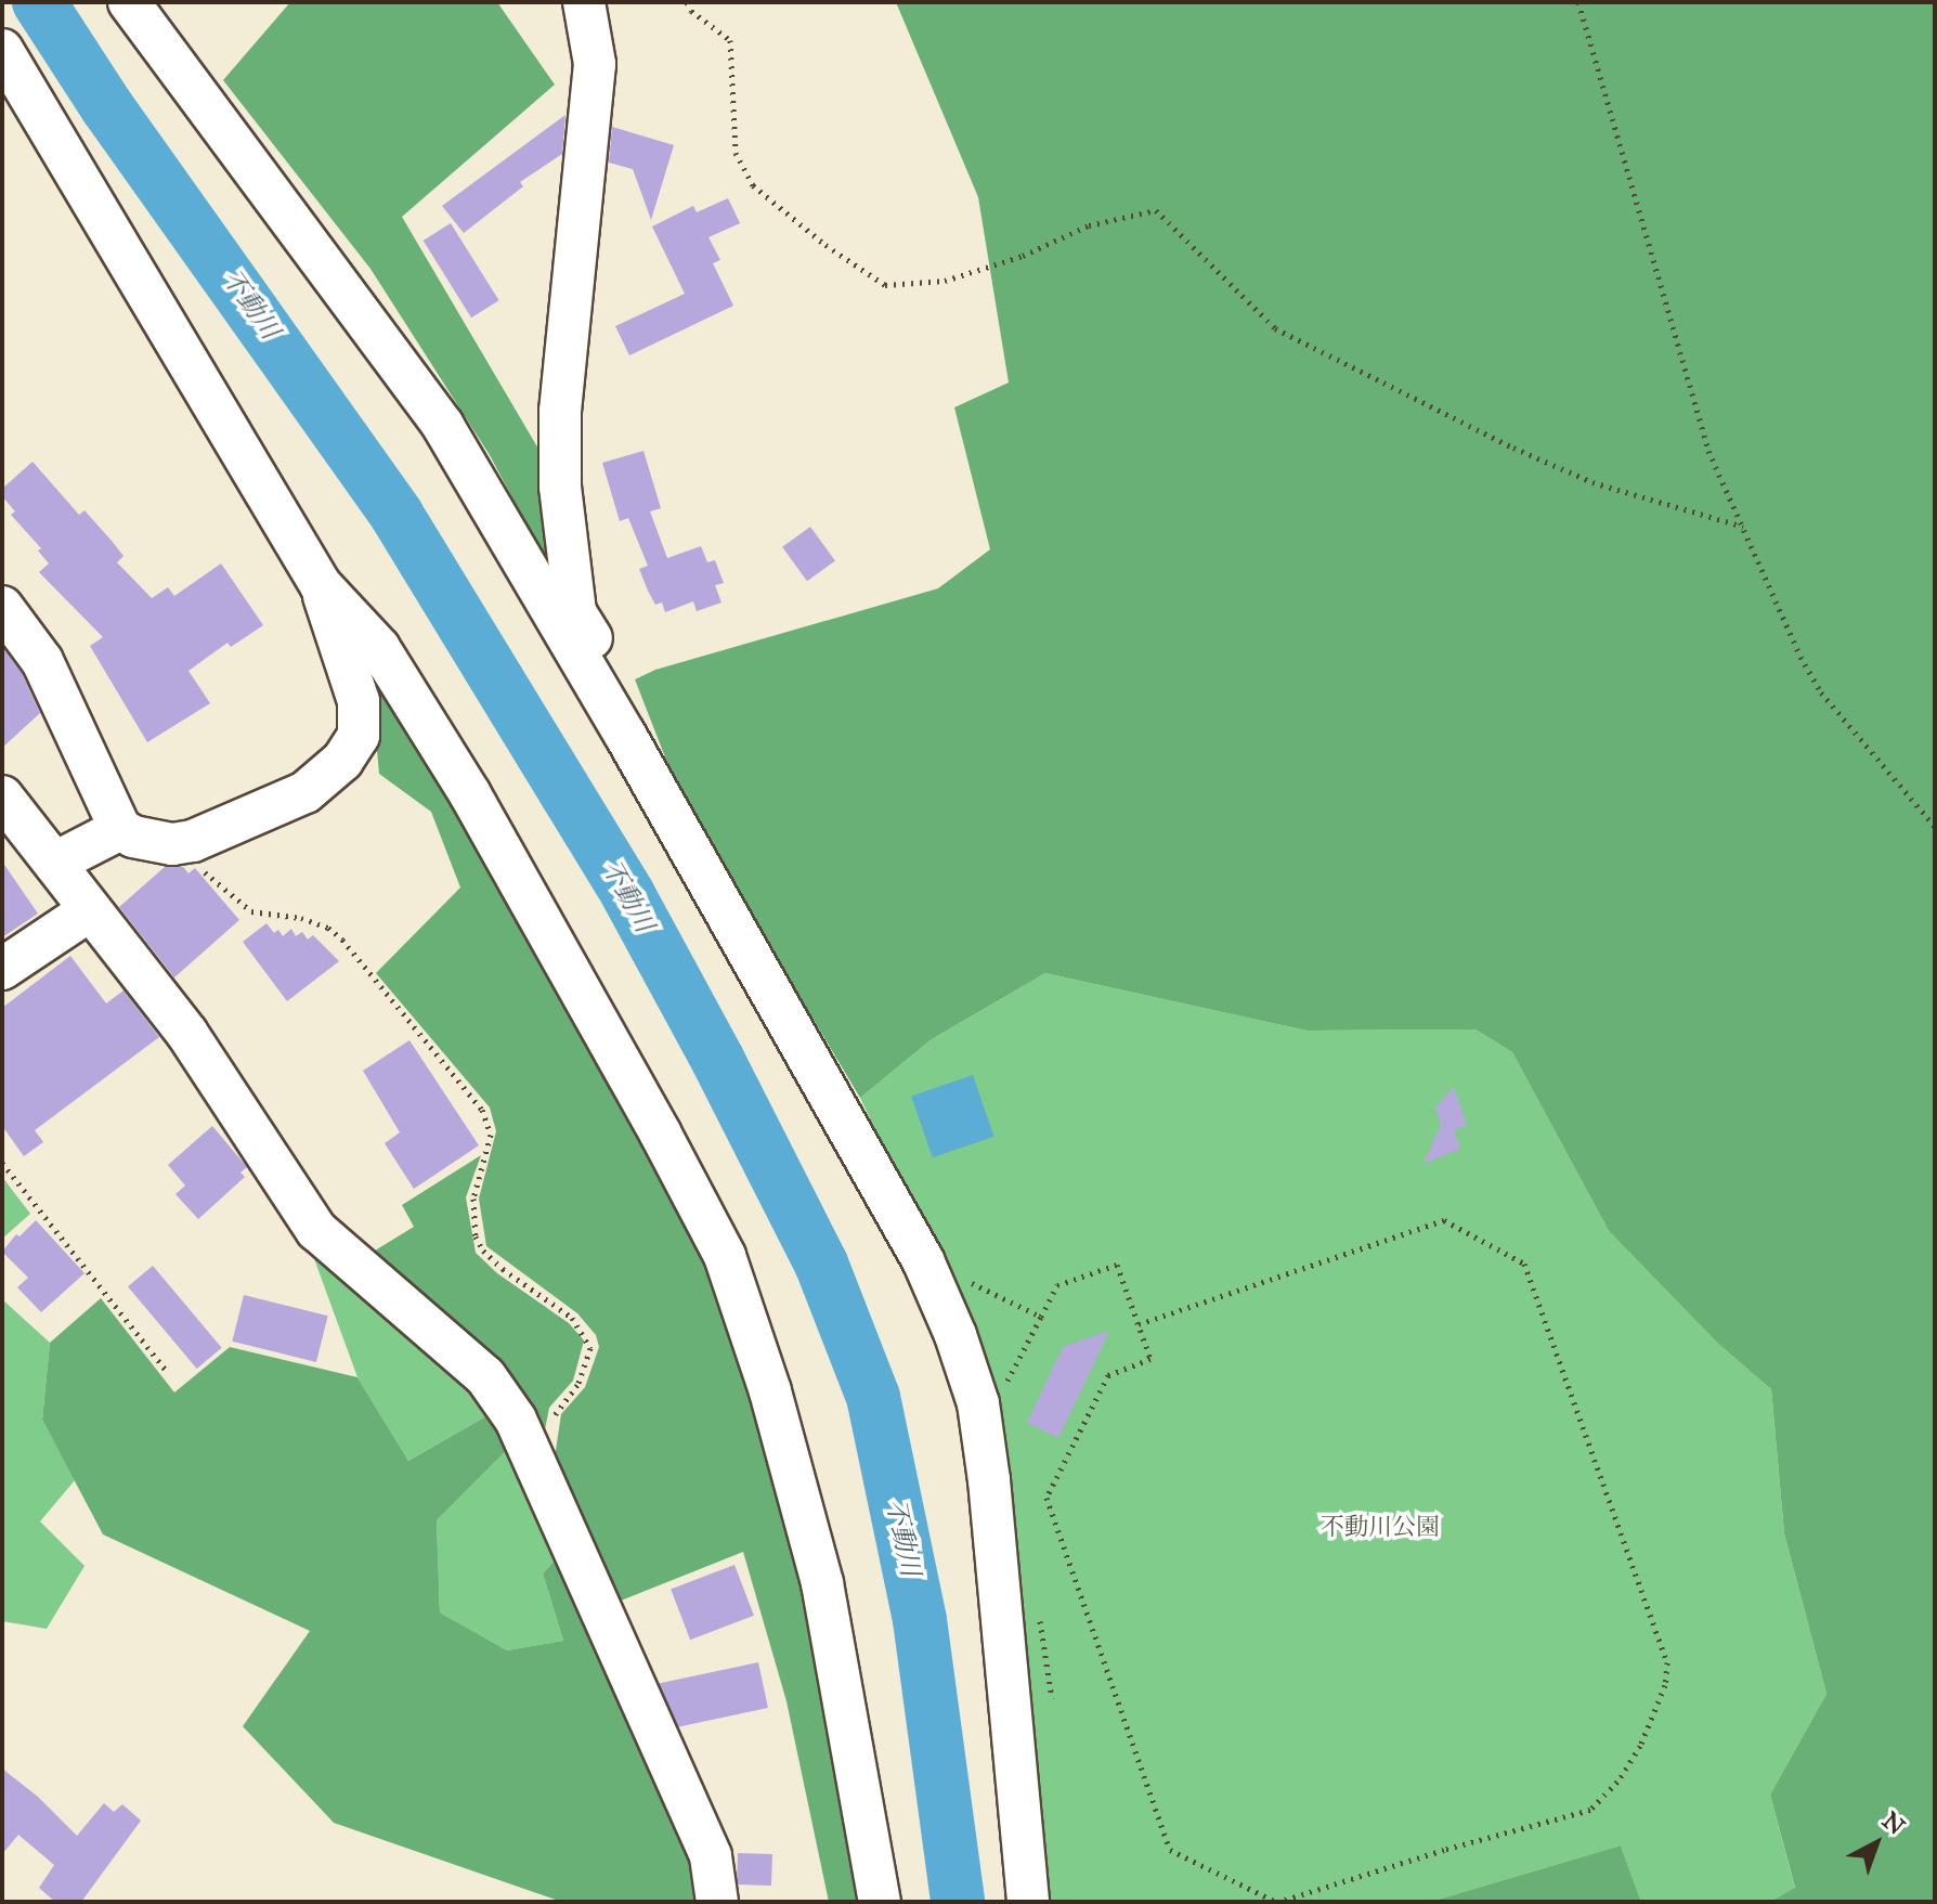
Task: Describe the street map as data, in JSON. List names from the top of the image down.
{
  "water": ["不動川"],
  "parks": ["不動川公園"],
  "north": "top right"
}
